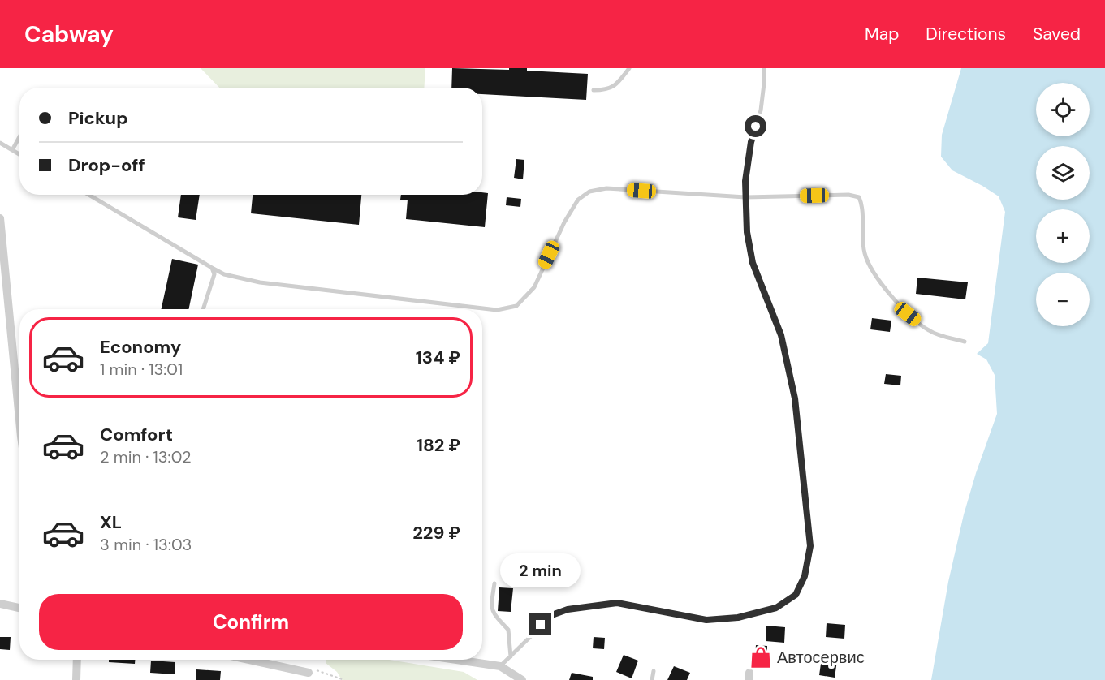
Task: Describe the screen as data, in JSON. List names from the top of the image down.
{
  "places": {
    "shop": ["Автосервис"]
  },
  "page": {
    "header": "Cabway",
    "nav": ["Map", "Directions", "Saved"],
    "map_buttons": ["+", "−"],
    "banner": ["Pickup", "Drop-off"],
    "list": [
      {
        "name": "Economy",
        "note": "1 min · 13:01",
        "value": "134 ₽"
      },
      {
        "name": "Comfort",
        "note": "2 min · 13:02",
        "value": "182 ₽"
      },
      {
        "name": "XL",
        "note": "3 min · 13:03",
        "value": "229 ₽"
      }
    ],
    "bubble": "2 min",
    "buttons": "Confirm"
  }
}
